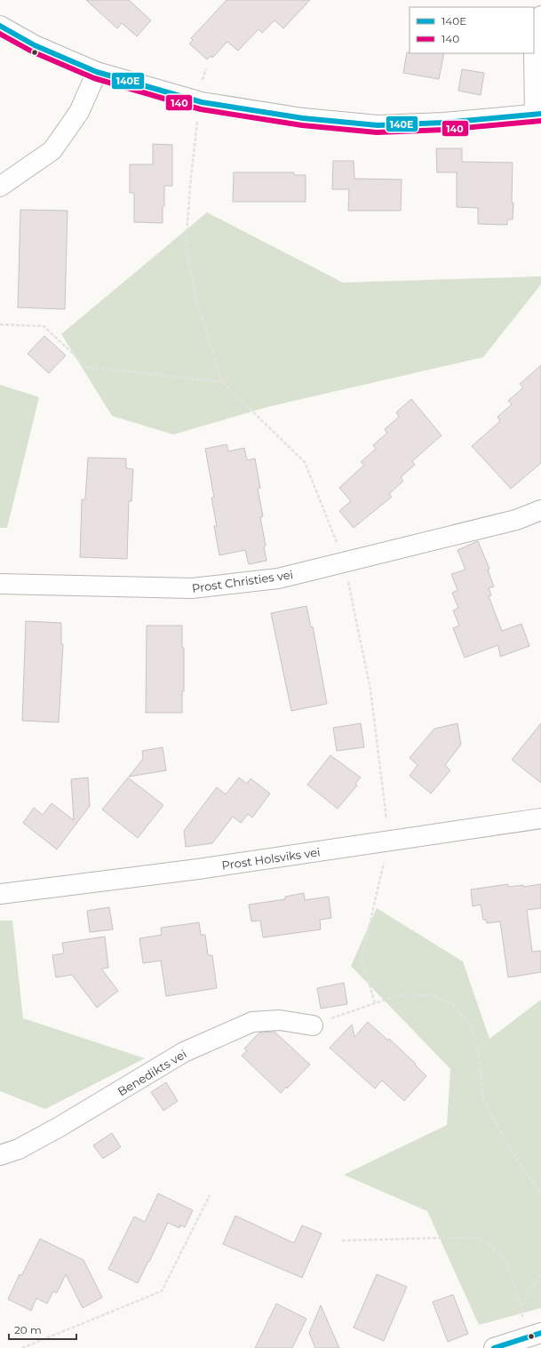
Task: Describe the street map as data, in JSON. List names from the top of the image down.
{
  "streets": {
    "street": ["Prost Christies vei", "Prost Holsviks vei", "Benedikts vei"]
  },
  "lines": ["transit line 140E", "transit line 140"],
  "legend": ["140E", "140"],
  "scale_bar": "20 m"
}
